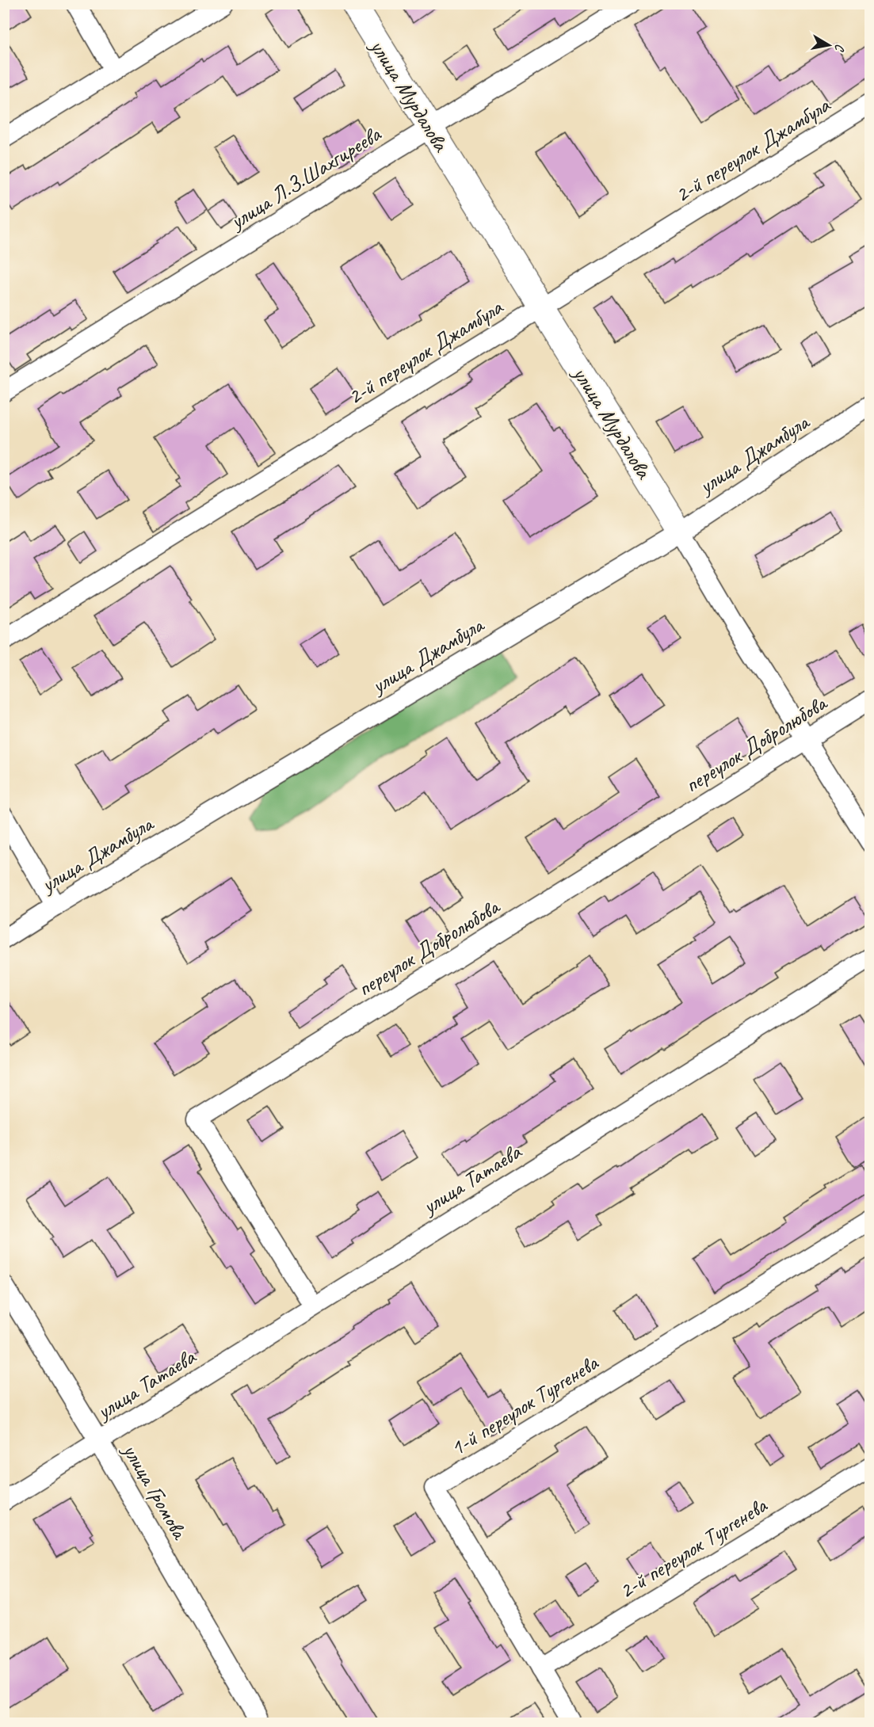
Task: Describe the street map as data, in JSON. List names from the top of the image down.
{
  "streets": {
    "street": [
      "улица Мурдалова",
      "2-й переулок Джамбула",
      "улица Л.З.Шахгиреева",
      "улица Джамбула",
      "переулок Добролюбова",
      "улица Татаева",
      "1-й переулок Тургенева",
      "улица Громова",
      "2-й переулок Тургенева"
    ]
  },
  "crossings": [
    ["улица Мурдалова", "2-й переулок Джамбула"],
    ["улица Мурдалова", "улица Л.З.Шахгиреева"],
    ["улица Мурдалова", "улица Джамбула"],
    ["улица Мурдалова", "переулок Добролюбова"],
    ["переулок Добролюбова", "улица Татаева"],
    ["улица Татаева", "улица Громова"],
    ["1-й переулок Тургенева", "2-й переулок Тургенева"]
  ],
  "north": "right"
}
